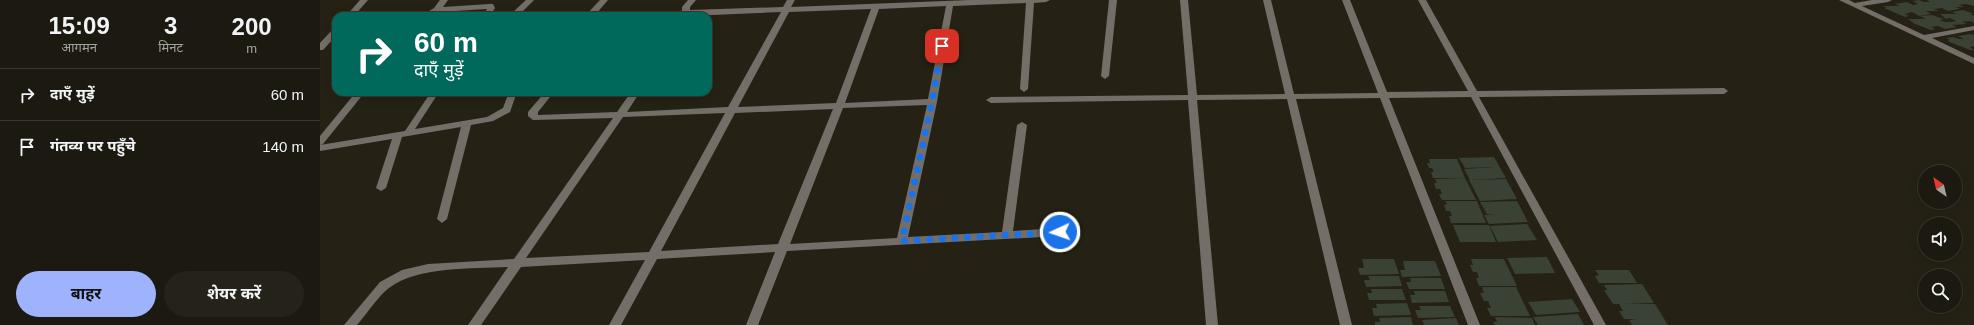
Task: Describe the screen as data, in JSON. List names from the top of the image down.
{
  "north": "top left",
  "page": {
    "eta": [
      "15:09",
      "आगमन",
      "3",
      "मिनट",
      "200",
      "m"
    ],
    "turn": ["60 m", "दाएँ मुड़ें"],
    "list": [
      {
        "name": "दाएँ मुड़ें",
        "value": "60 m"
      },
      {
        "name": "गंतव्य पर पहुँचे",
        "value": "140 m"
      }
    ],
    "buttons": ["बाहर", "शेयर करें"]
  }
}
